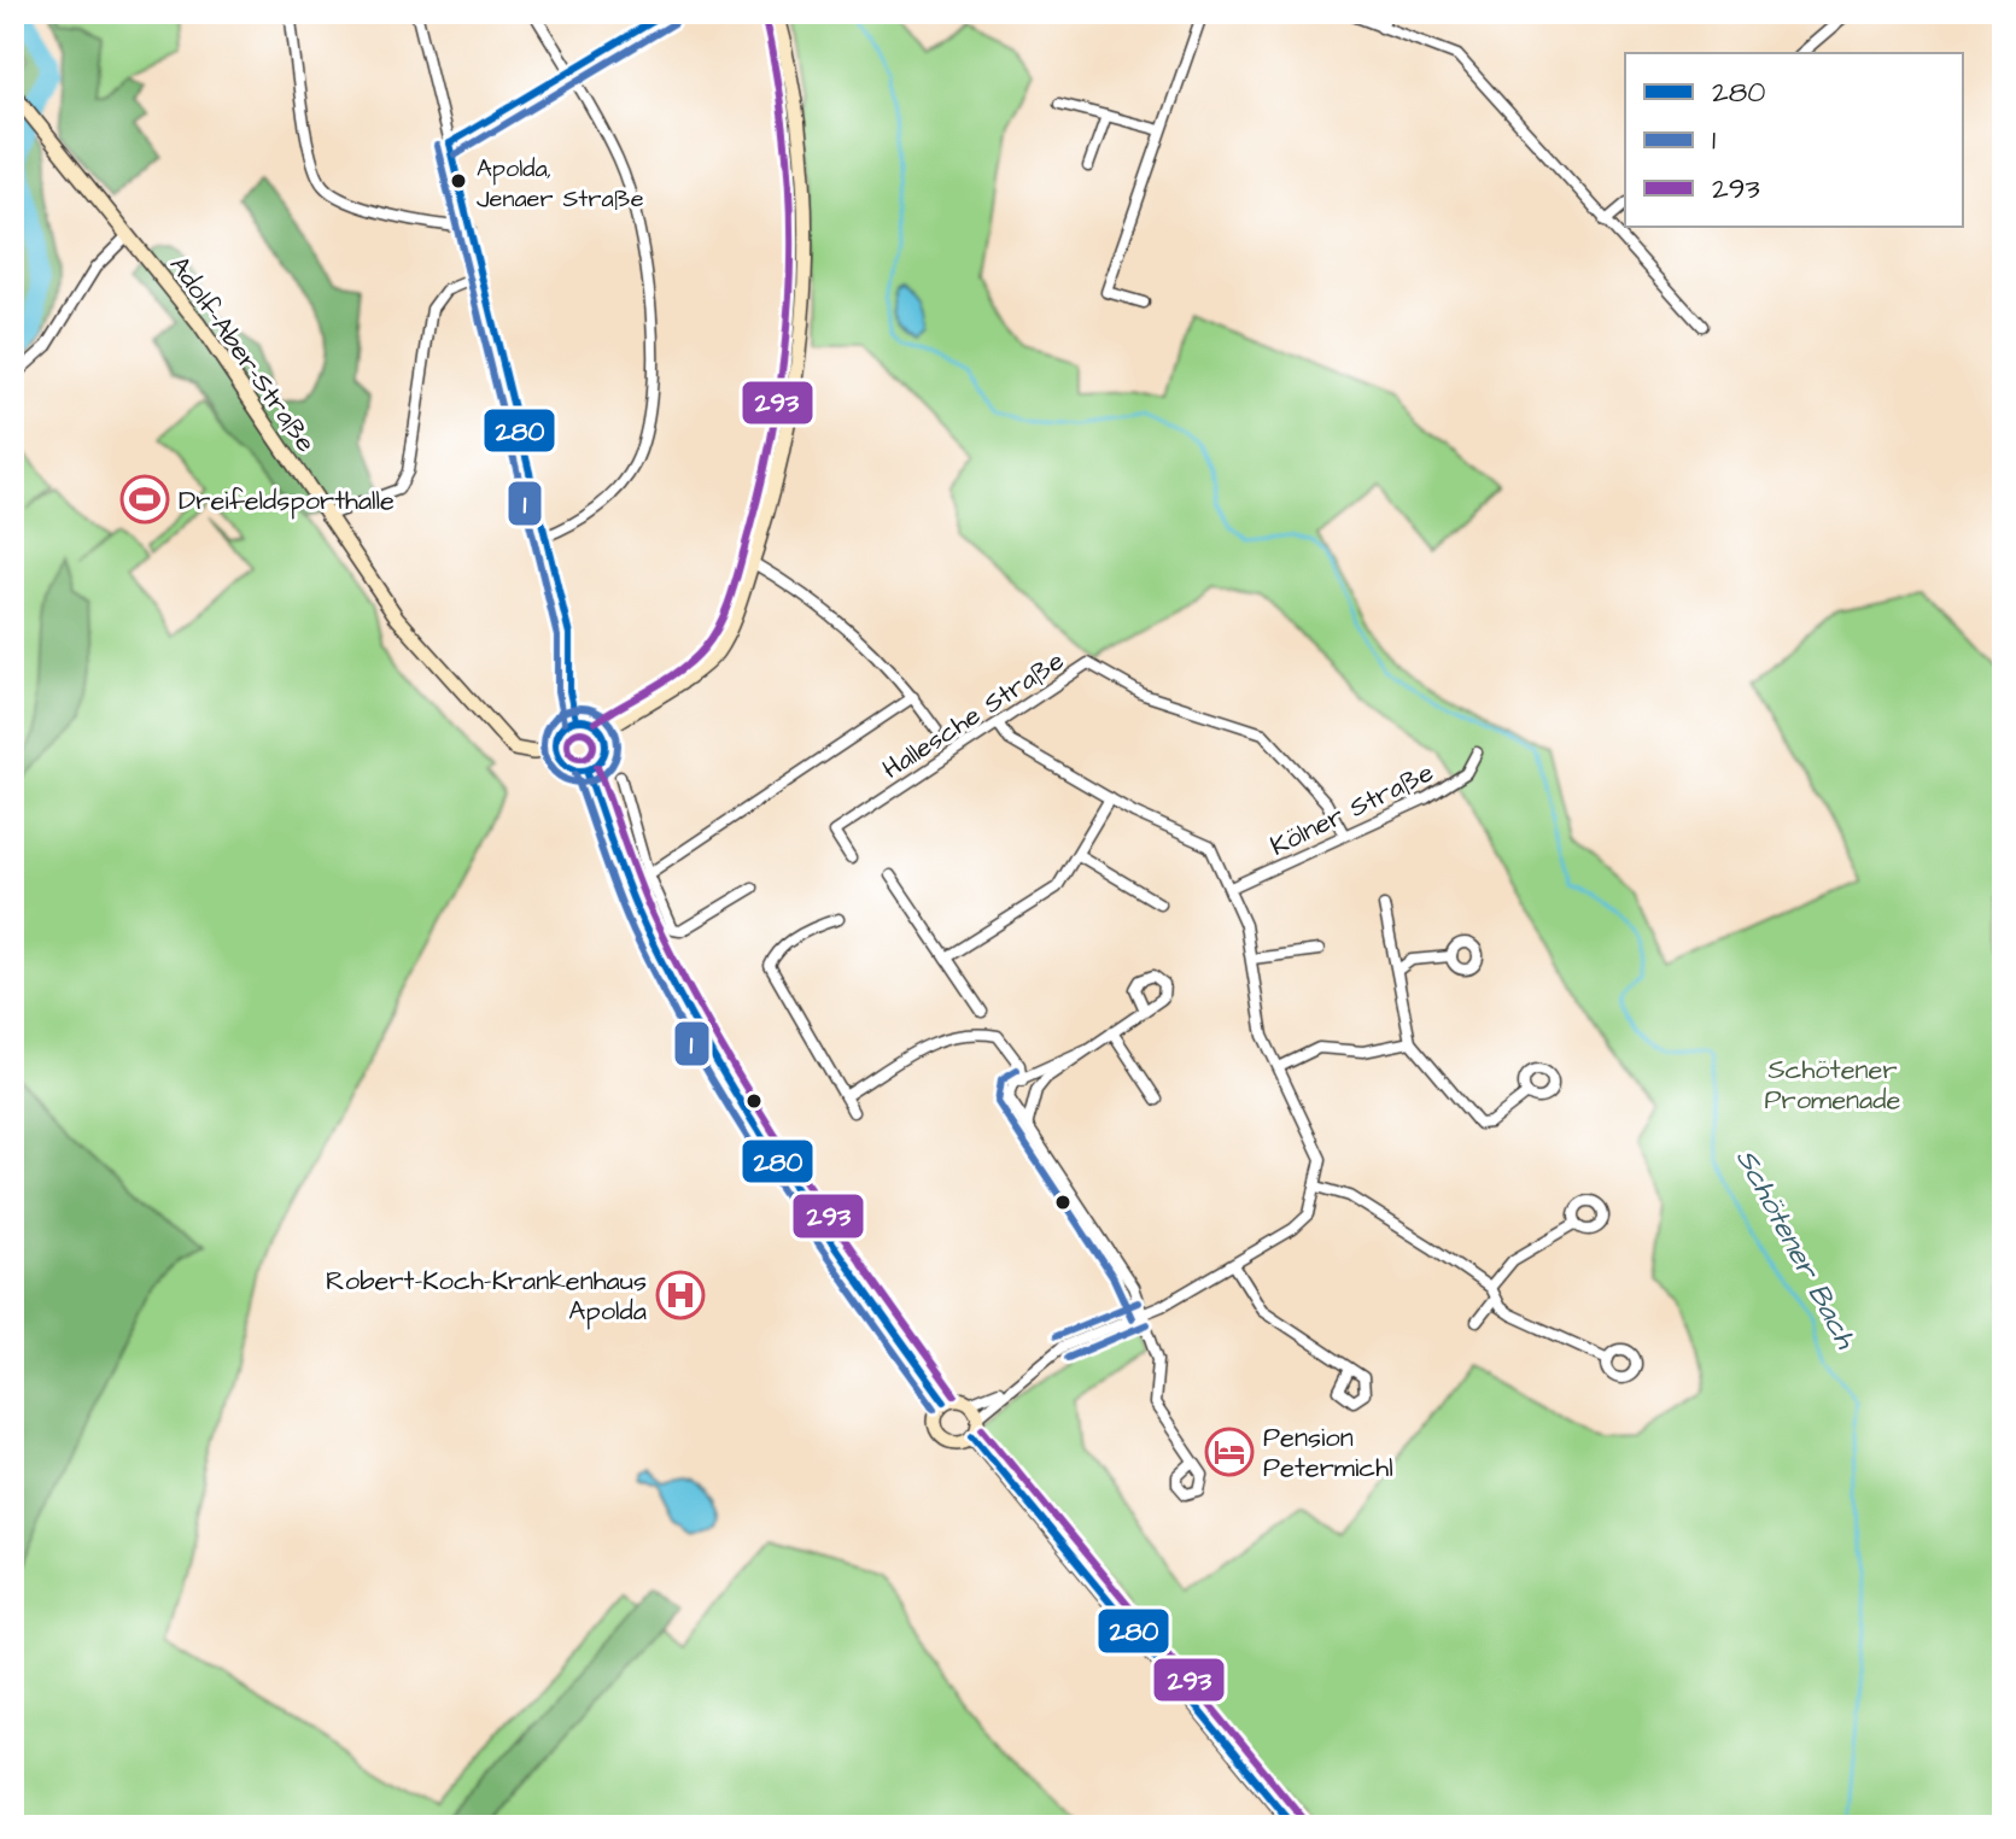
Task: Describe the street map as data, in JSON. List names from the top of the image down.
{
  "streets": {
    "main road": ["Adolf-Aber-Straße"],
    "street": ["Hallesche Straße", "Kölner Straße"]
  },
  "crossings": [
    ["Hallesche Straße", "Kölner Straße"]
  ],
  "water": ["Schötener Bach"],
  "parks": ["Schötener Promenade"],
  "places": {
    "other": ["Apolda, Jenaer Straße"],
    "sports": ["Dreifeldsporthalle"],
    "hospital": ["Robert-Koch-Krankenhaus Apolda"],
    "hotel": ["Pension Petermichl"]
  },
  "lines": ["transit line 280", "transit line 293", "transit line 1"],
  "legend": ["280", "1", "293"]
}
